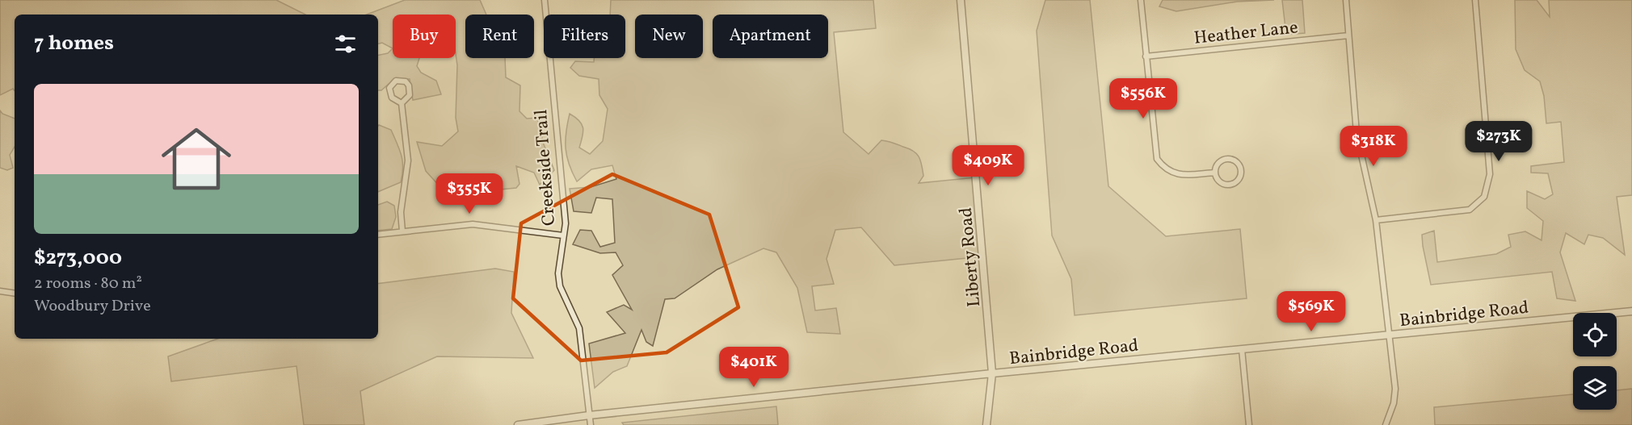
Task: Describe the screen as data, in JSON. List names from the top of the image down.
{
  "streets": {
    "street": [
      "Heather Lane",
      "Creekside Trail",
      "Liberty Road",
      "Bainbridge Road"
    ]
  },
  "crossings": [
    ["Creekside Trail", "Bainbridge Road"],
    ["Liberty Road", "Bainbridge Road"]
  ],
  "page": {
    "chip": [
      "Buy",
      "Rent",
      "Filters",
      "New",
      "Apartment"
    ],
    "heading": "7 homes",
    "list": [
      {
        "name": "$273,000",
        "note": "2 rooms · 80 m² · Woodbury Drive"
      }
    ],
    "price": [
      "$556K",
      "$273K",
      "$318K",
      "$409K",
      "$355K",
      "$569K",
      "$401K"
    ]
  }
}
